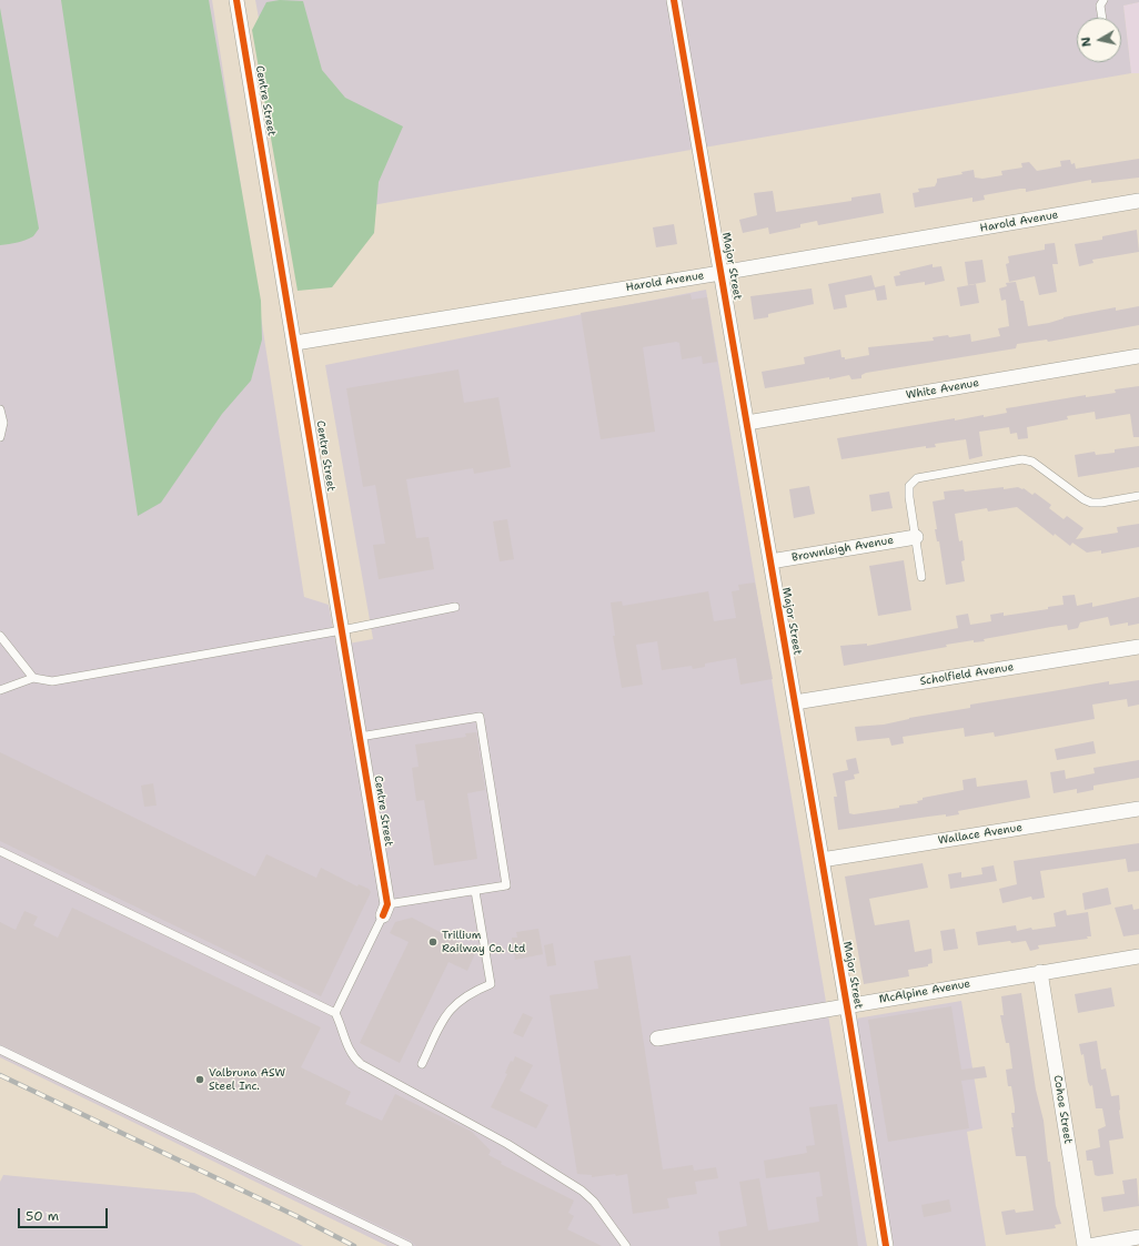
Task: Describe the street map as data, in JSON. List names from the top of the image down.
{
  "streets": {
    "street": [
      "Centre Street",
      "Harold Avenue",
      "Major Street",
      "White Avenue",
      "Brownleigh Avenue",
      "Scholfield Avenue",
      "Wallace Avenue",
      "McAlpine Avenue",
      "Cohoe Street"
    ]
  },
  "crossings": [
    ["Centre Street", "Harold Avenue"],
    ["Harold Avenue", "Major Street"],
    ["Major Street", "White Avenue"],
    ["Major Street", "Brownleigh Avenue"],
    ["Major Street", "Scholfield Avenue"],
    ["Major Street", "Wallace Avenue"],
    ["Major Street", "McAlpine Avenue"],
    ["McAlpine Avenue", "Cohoe Street"]
  ],
  "places": ["Trillium Railway Co. Ltd", "Valbruna ASW Steel Inc."],
  "scale_bar": "50 m",
  "north": "left"
}
